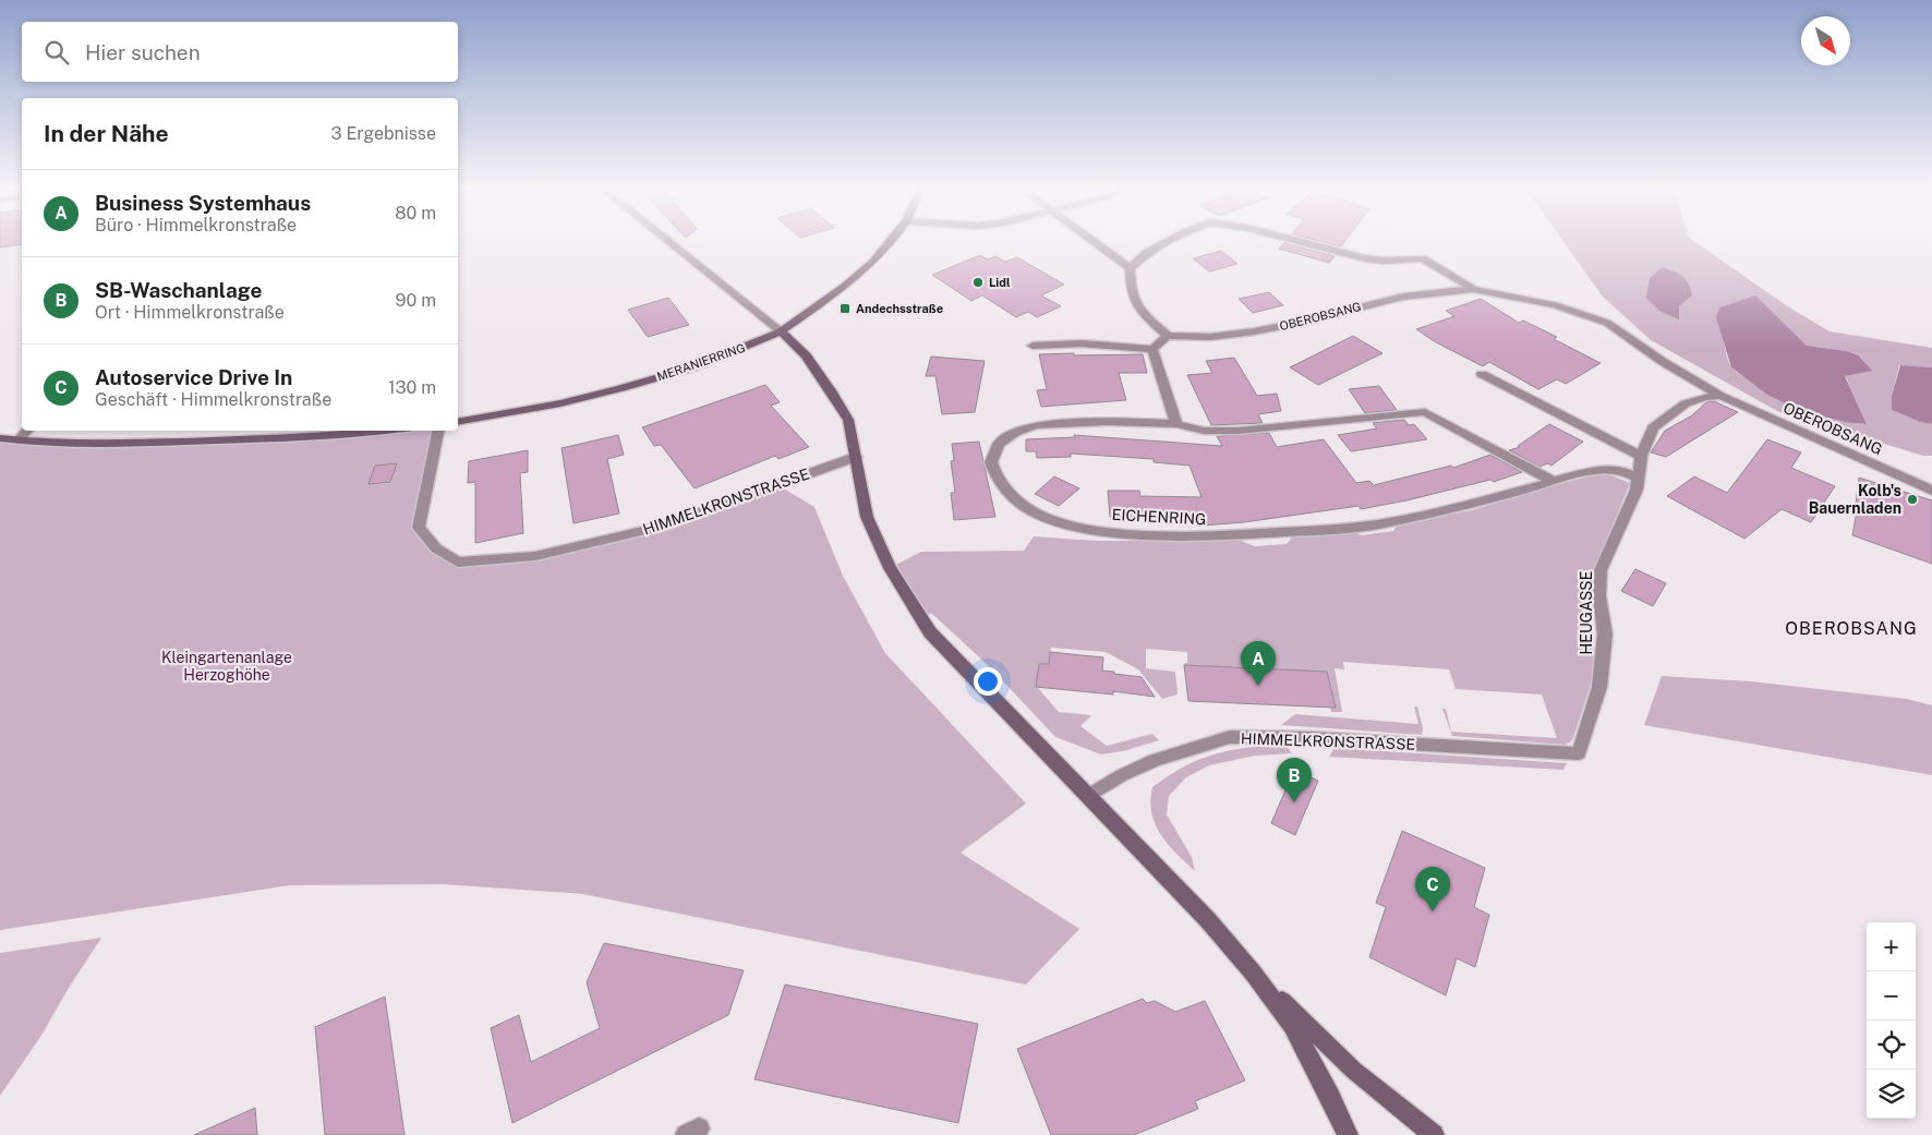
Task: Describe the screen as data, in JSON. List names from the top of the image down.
{
  "streets": {
    "street": [
      "OBEROBSANG",
      "MERANIERRING",
      "HIMMELKRONSTRASSE",
      "EICHENRING",
      "HEUGASSE"
    ]
  },
  "crossings": [
    ["HIMMELKRONSTRASSE", "HEUGASSE"],
    ["EICHENRING", "HEUGASSE"]
  ],
  "districts": ["OBEROBSANG"],
  "parks": ["Kleingartenanlage Herzoghöhe"],
  "places": {
    "other": ["Lidl", "Kolb's Bauernladen"],
    "transit": ["Andechsstraße"]
  },
  "north": "bottom right",
  "page": {
    "search": "Hier suchen",
    "heading": ["In der Nähe", "3 Ergebnisse"],
    "list": [
      {
        "mark": "A",
        "name": "Business Systemhaus",
        "note": "Büro · Himmelkronstraße",
        "value": "80 m"
      },
      {
        "mark": "B",
        "name": "SB-Waschanlage",
        "note": "Ort · Himmelkronstraße",
        "value": "90 m"
      },
      {
        "mark": "C",
        "name": "Autoservice Drive In",
        "note": "Geschäft · Himmelkronstraße",
        "value": "130 m"
      }
    ],
    "pins": ["A", "B", "C"],
    "map_buttons": ["+", "−"]
  }
}
